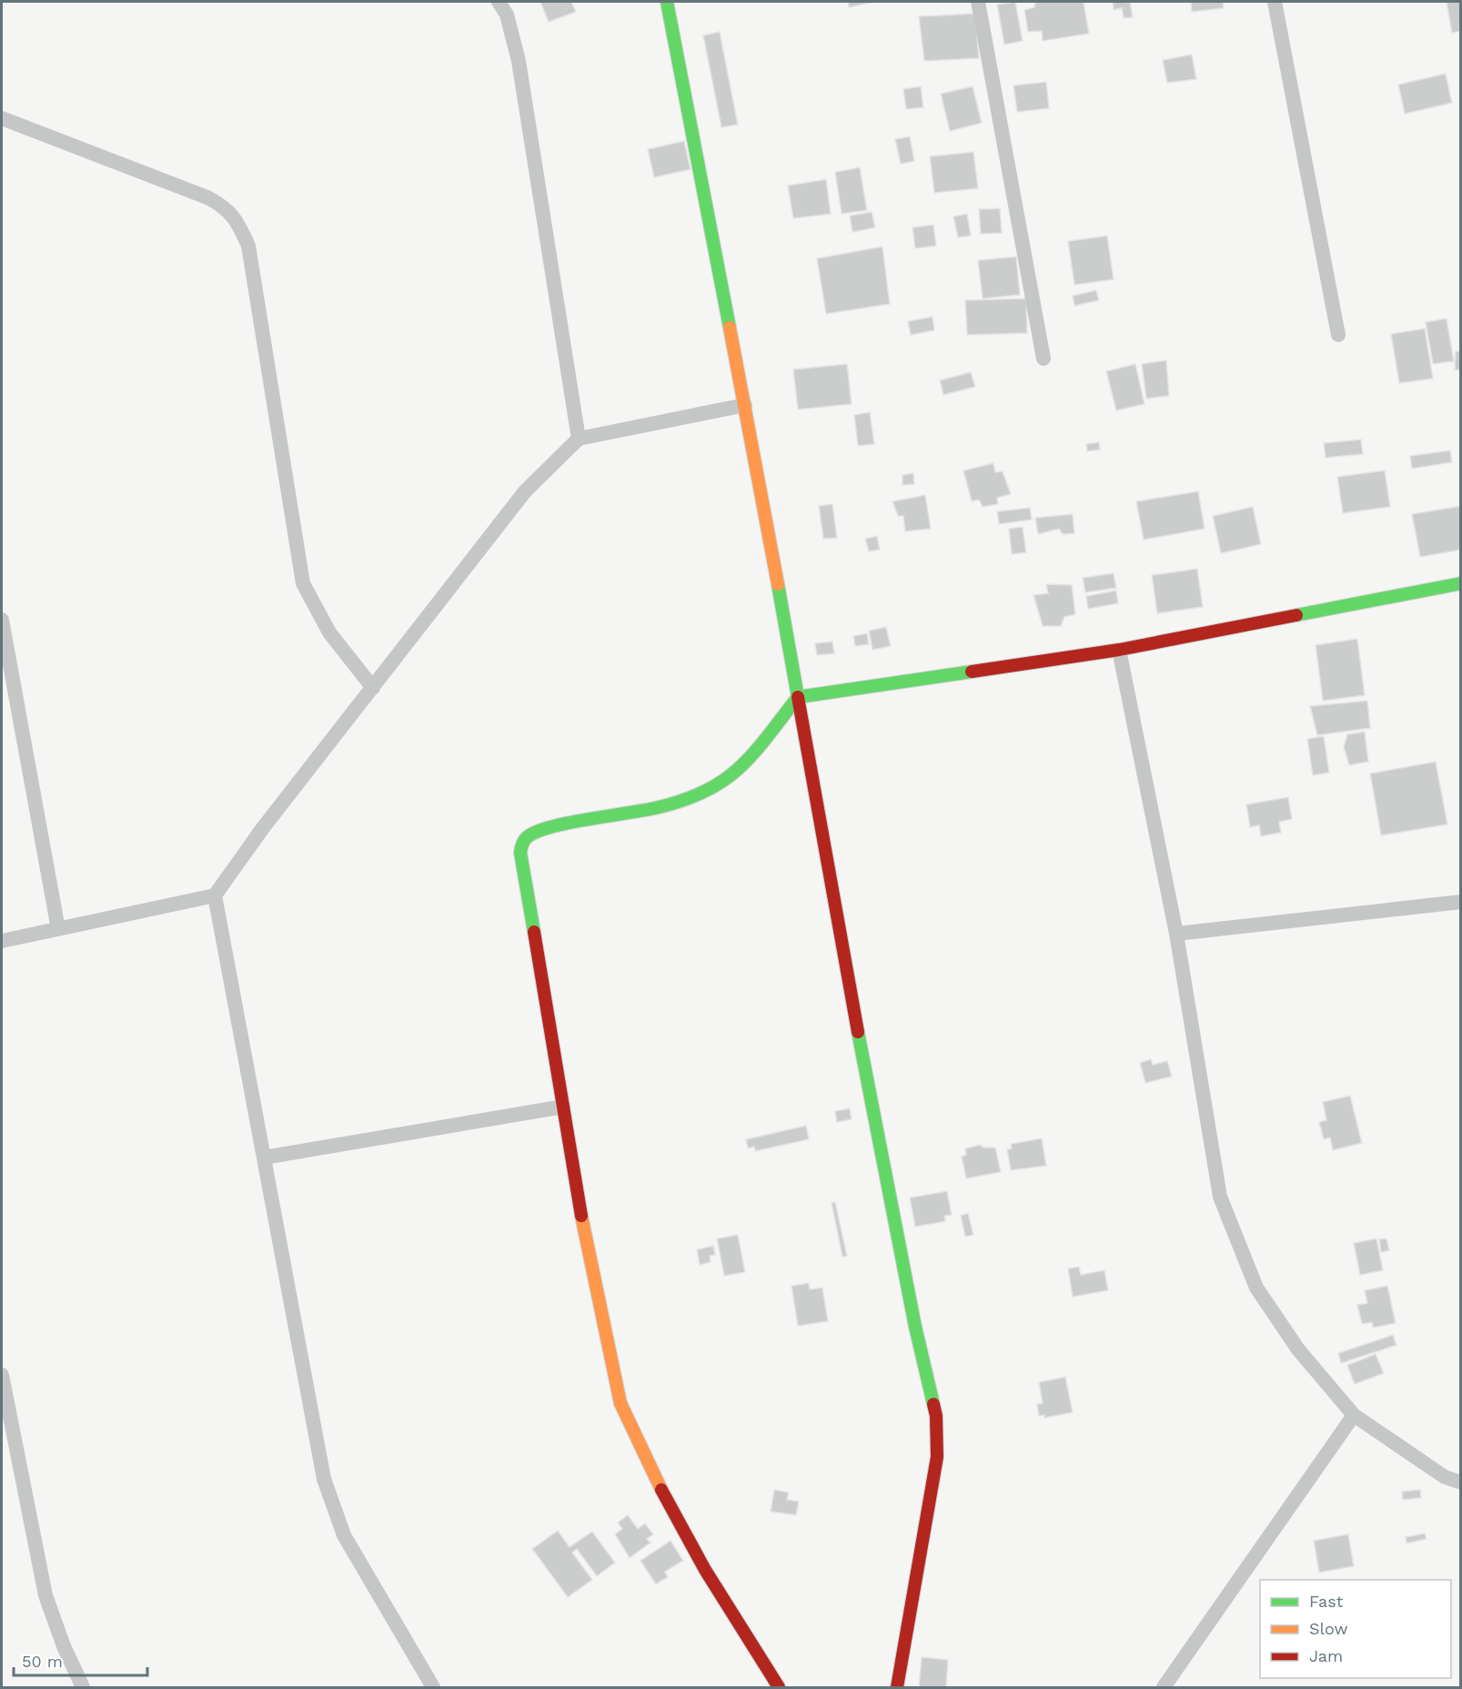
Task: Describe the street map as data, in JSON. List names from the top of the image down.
{
  "legend": ["Fast", "Slow", "Jam"],
  "scale_bar": "50 m"
}
